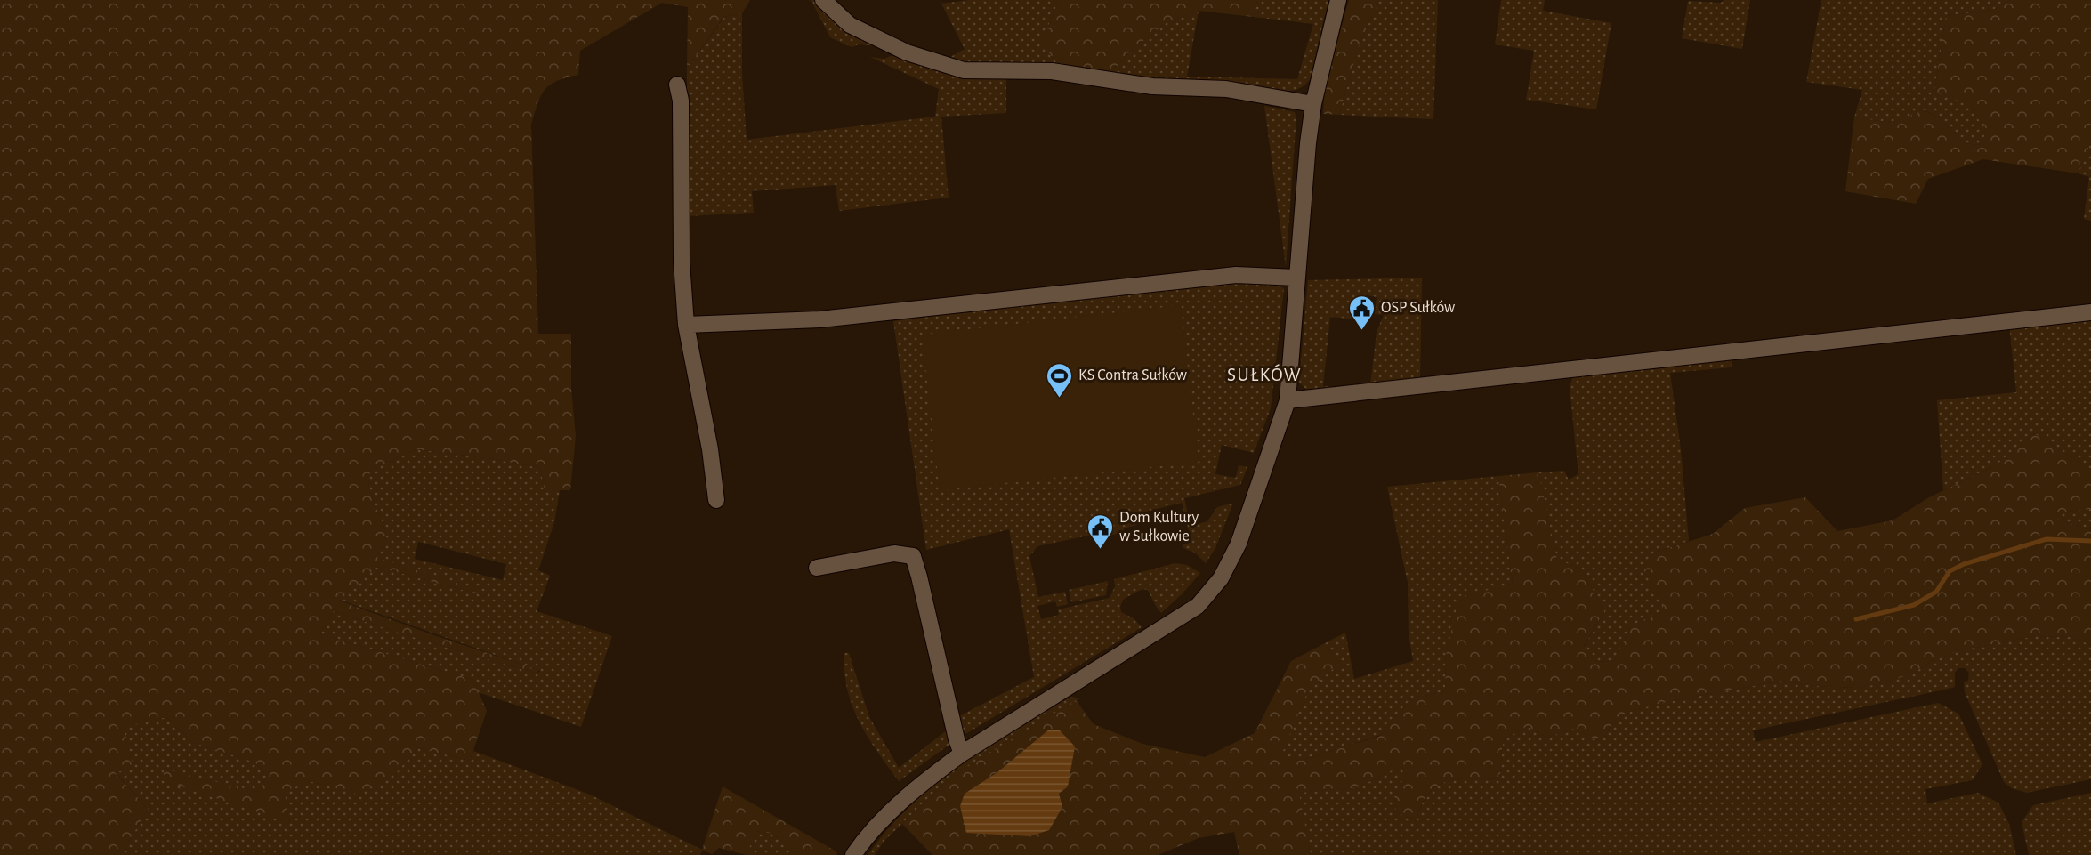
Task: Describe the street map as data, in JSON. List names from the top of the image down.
{
  "districts": ["SUŁKÓW"],
  "places": {
    "public building": ["OSP Sułków", "Dom Kultury w Sułkowie"],
    "sports": ["KS Contra Sułków"]
  }
}
